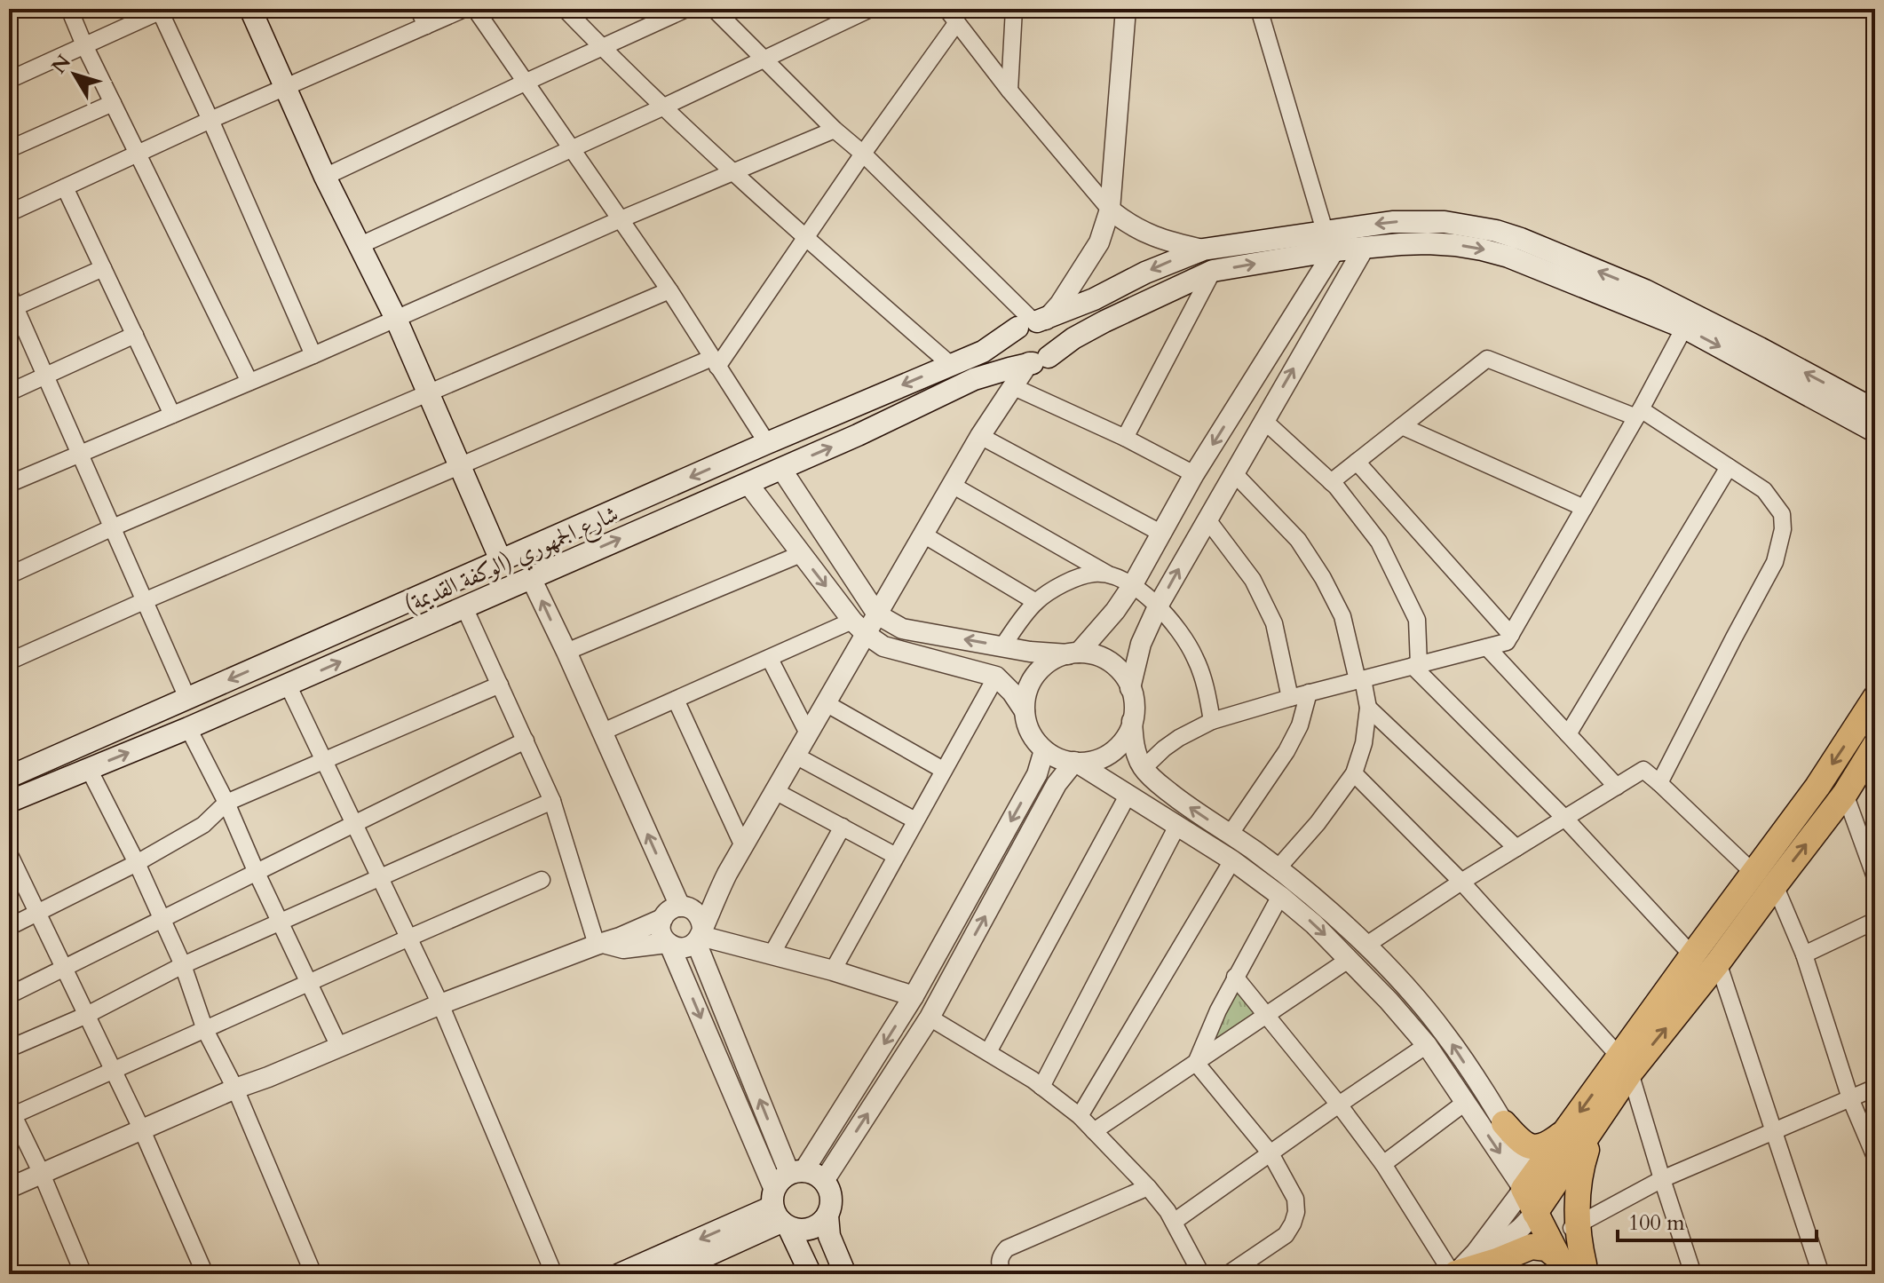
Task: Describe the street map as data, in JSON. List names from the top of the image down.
{
  "streets": {
    "main road": ["شارع الجمهوري (الوكفة القديمة)"]
  },
  "scale_bar": "100 m",
  "north": "top left"
}
